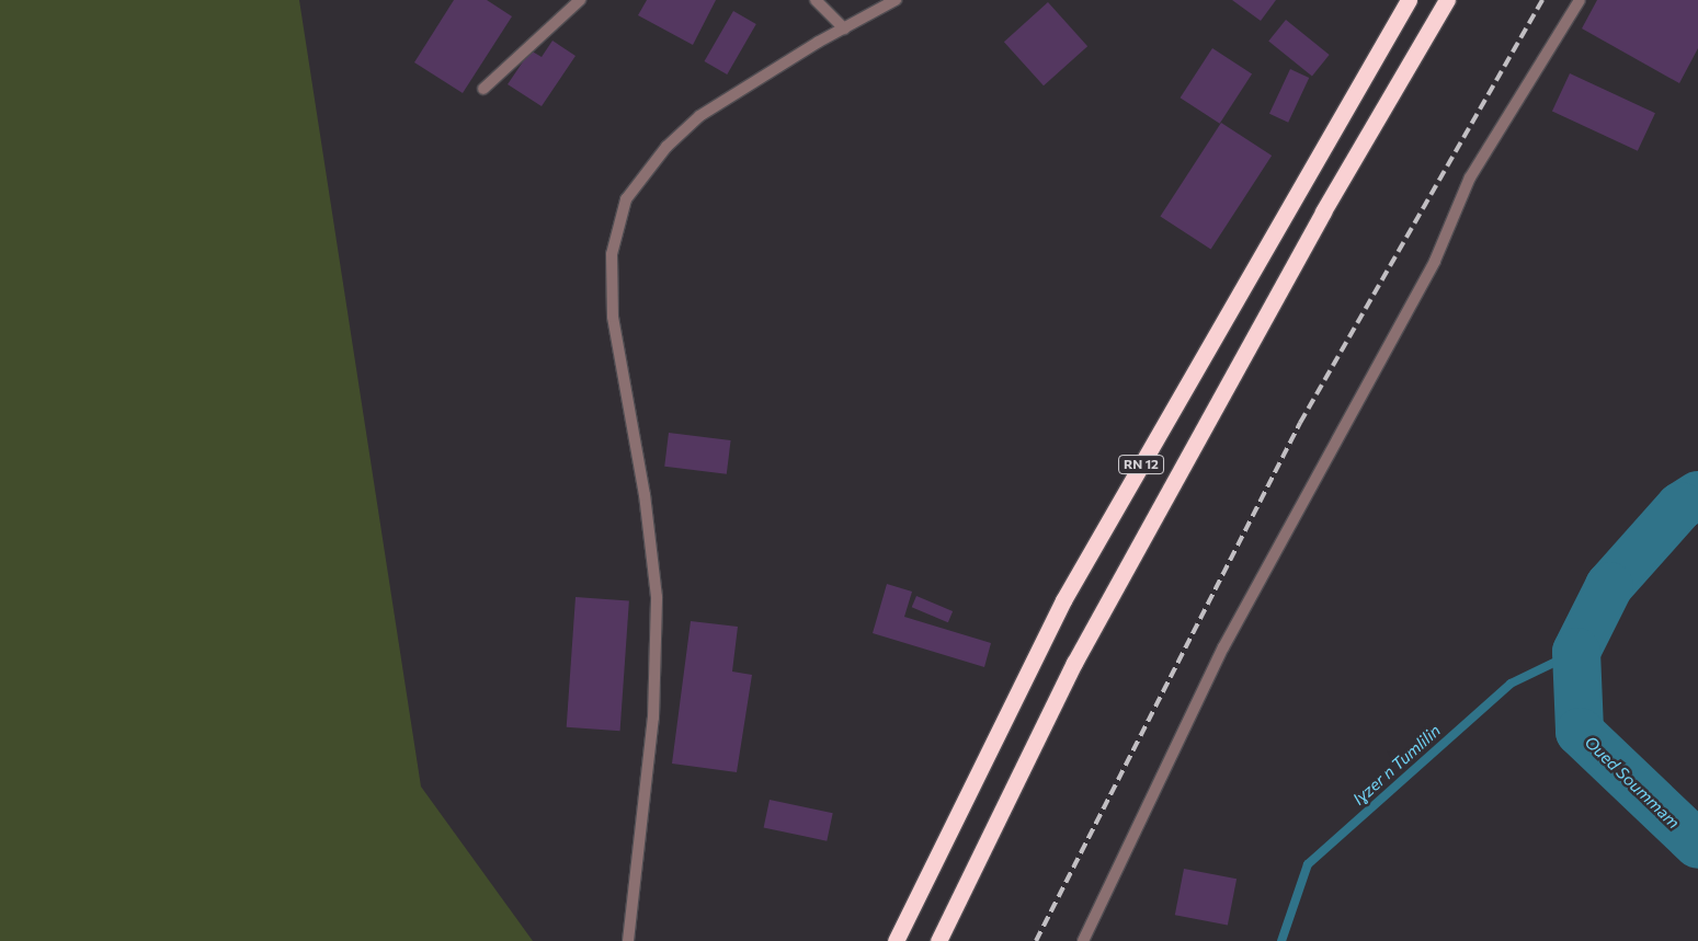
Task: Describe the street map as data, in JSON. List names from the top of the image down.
{
  "streets": {
    "highway": ["RN 12"]
  },
  "water": ["Iɣzer n Tumlilin", "Oued Soummam"]
}
